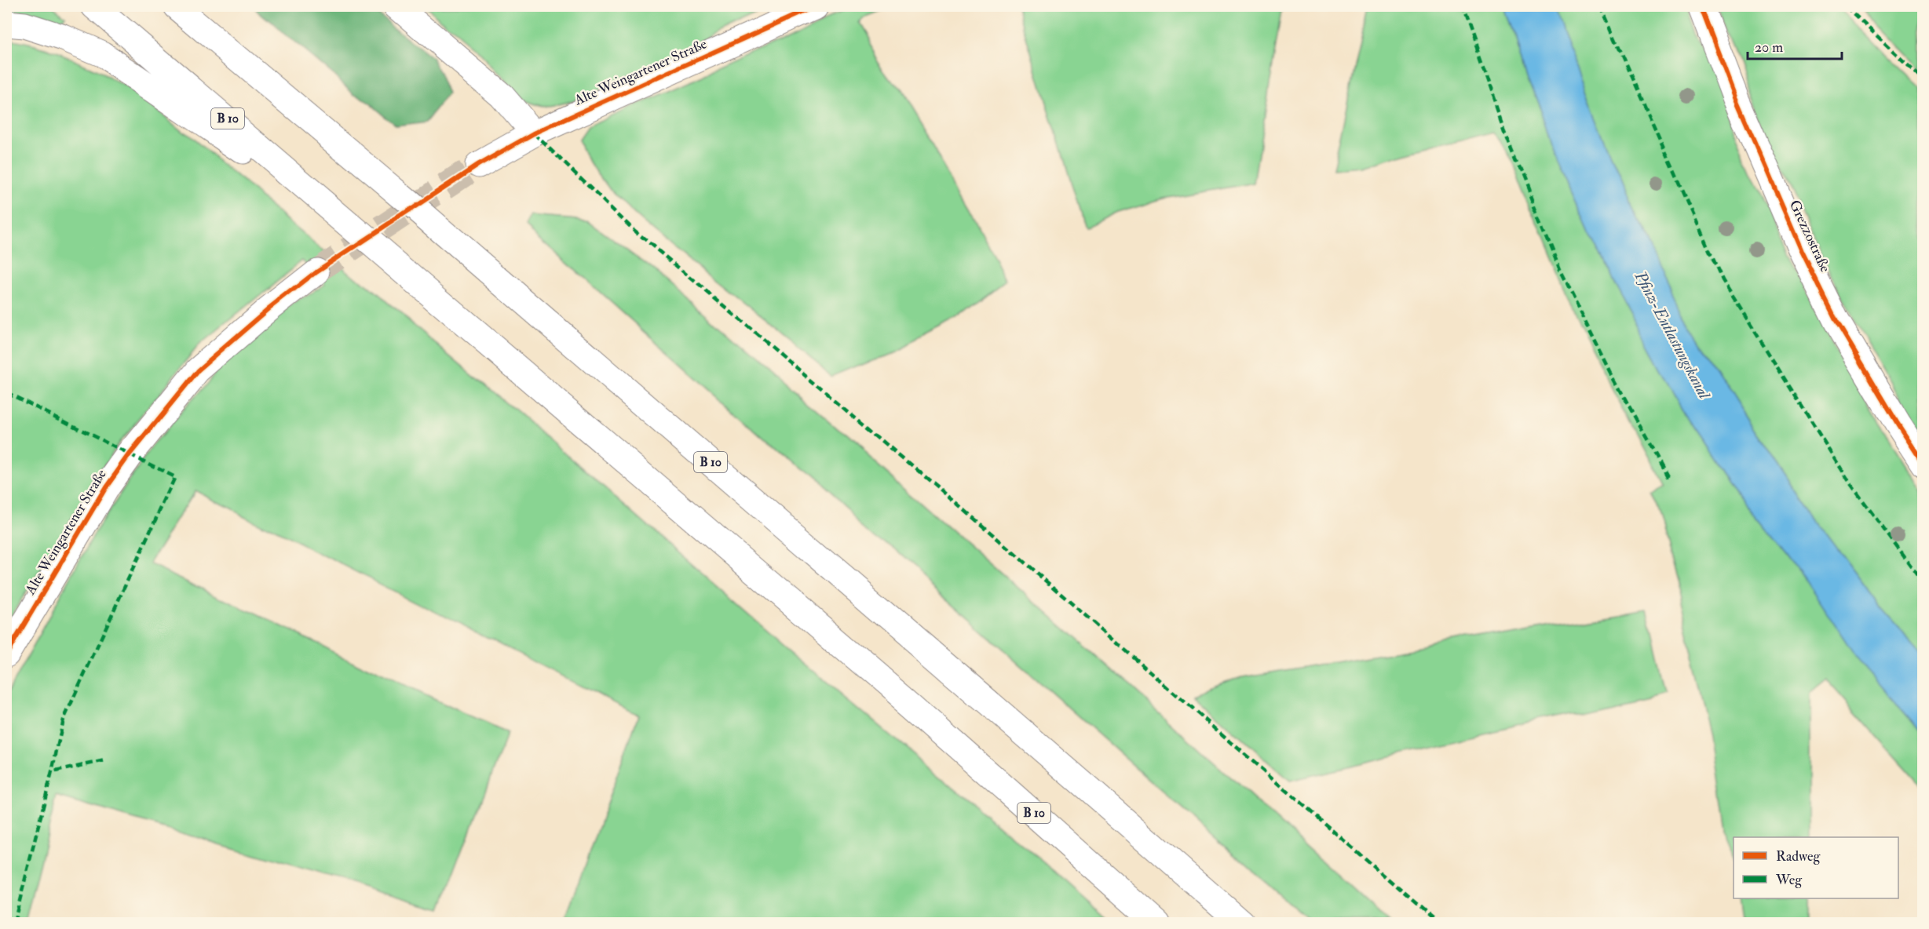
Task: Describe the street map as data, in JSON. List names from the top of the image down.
{
  "streets": {
    "main road": ["Alte Weingartener Straße", "B 10", "Grezzostraße"]
  },
  "water": ["Pfinz-Entlastungskanal"],
  "legend": ["Radweg", "Weg"],
  "scale_bar": "20 m"
}
